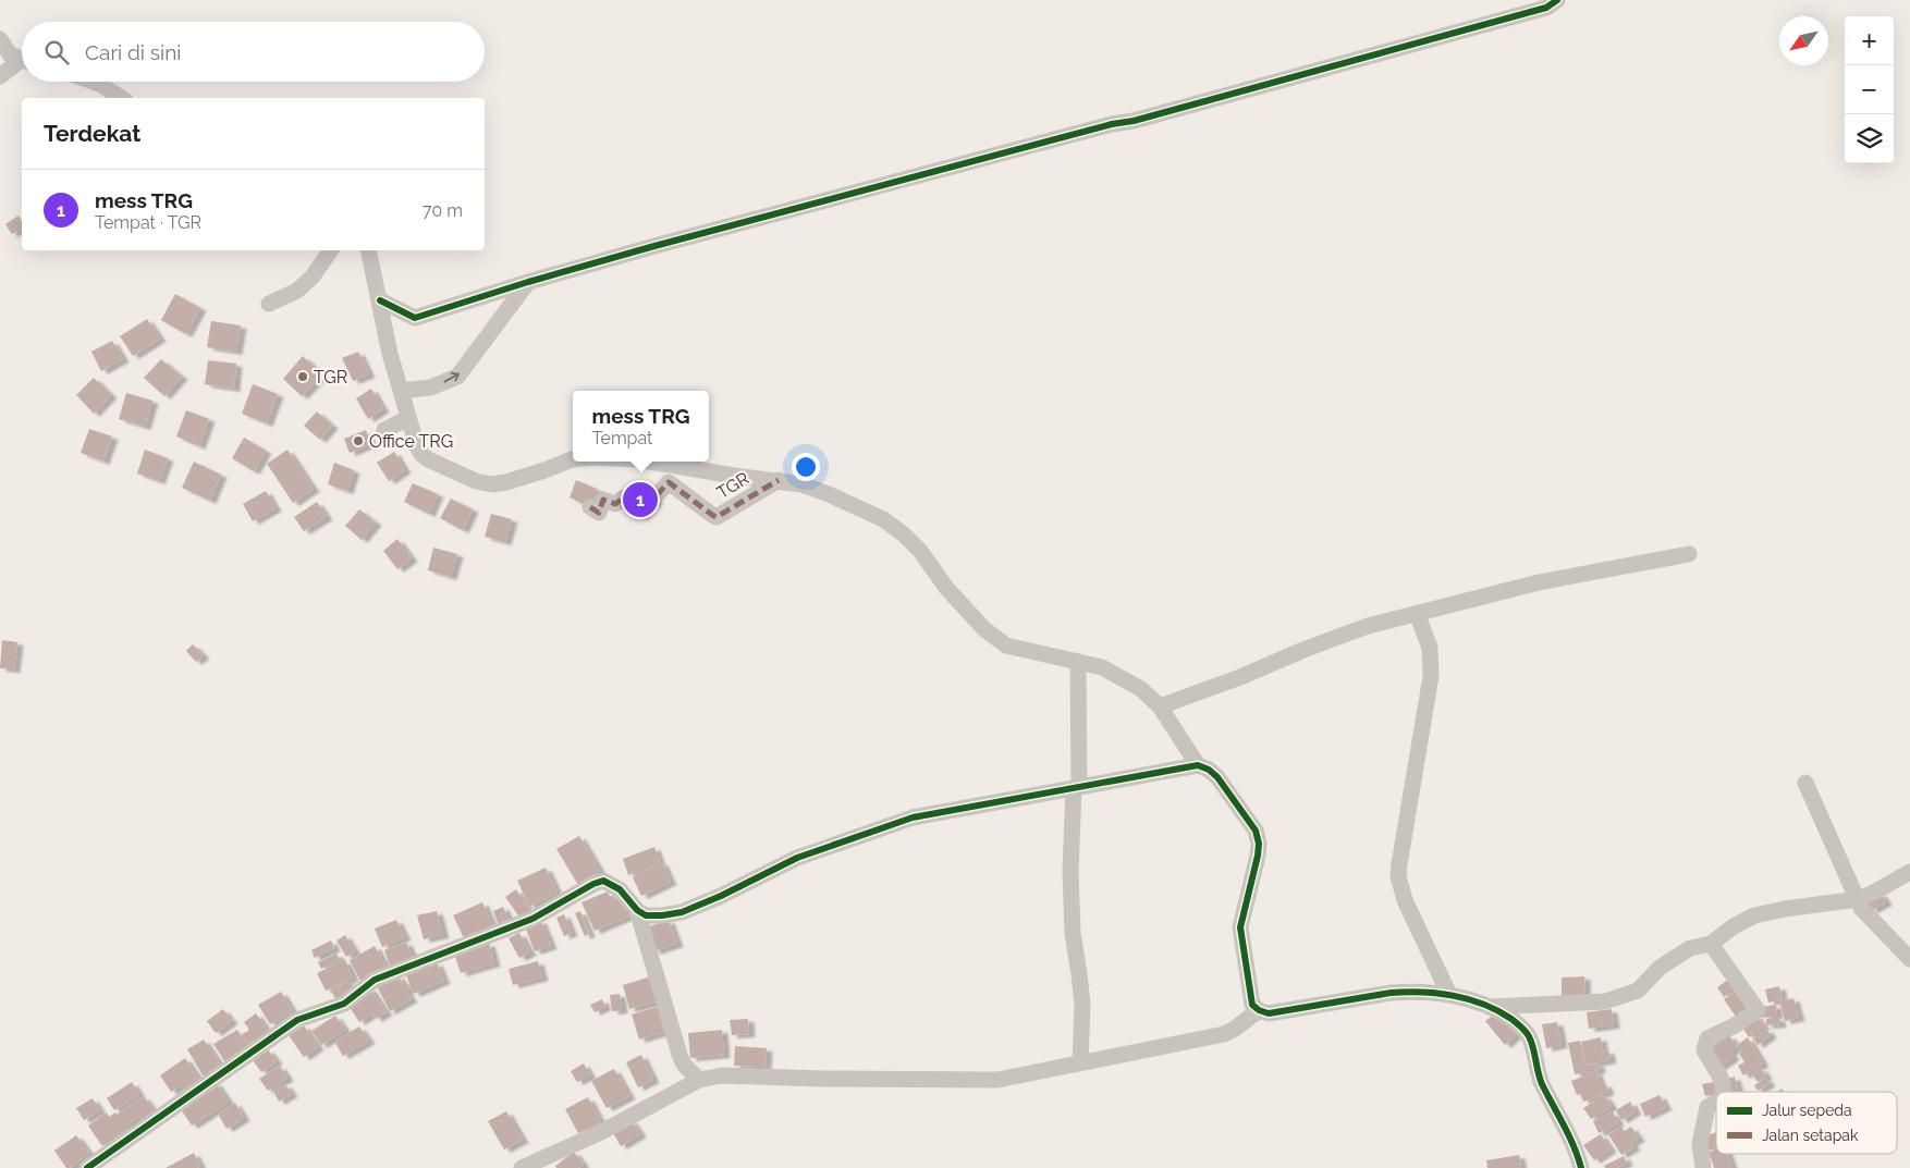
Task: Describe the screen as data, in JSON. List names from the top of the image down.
{
  "streets": {
    "street": ["TGR"]
  },
  "places": ["TGR", "Office TRG"],
  "legend": ["Jalur sepeda", "Jalan setapak"],
  "north": "bottom left",
  "page": {
    "map_buttons": ["+", "−"],
    "search": "Cari di sini",
    "heading": "Terdekat",
    "list": [
      {
        "mark": "1",
        "name": "mess TRG",
        "note": "Tempat · TGR",
        "value": "70 m"
      }
    ],
    "popup": ["mess TRG", "Tempat"],
    "pins": "1"
  }
}
